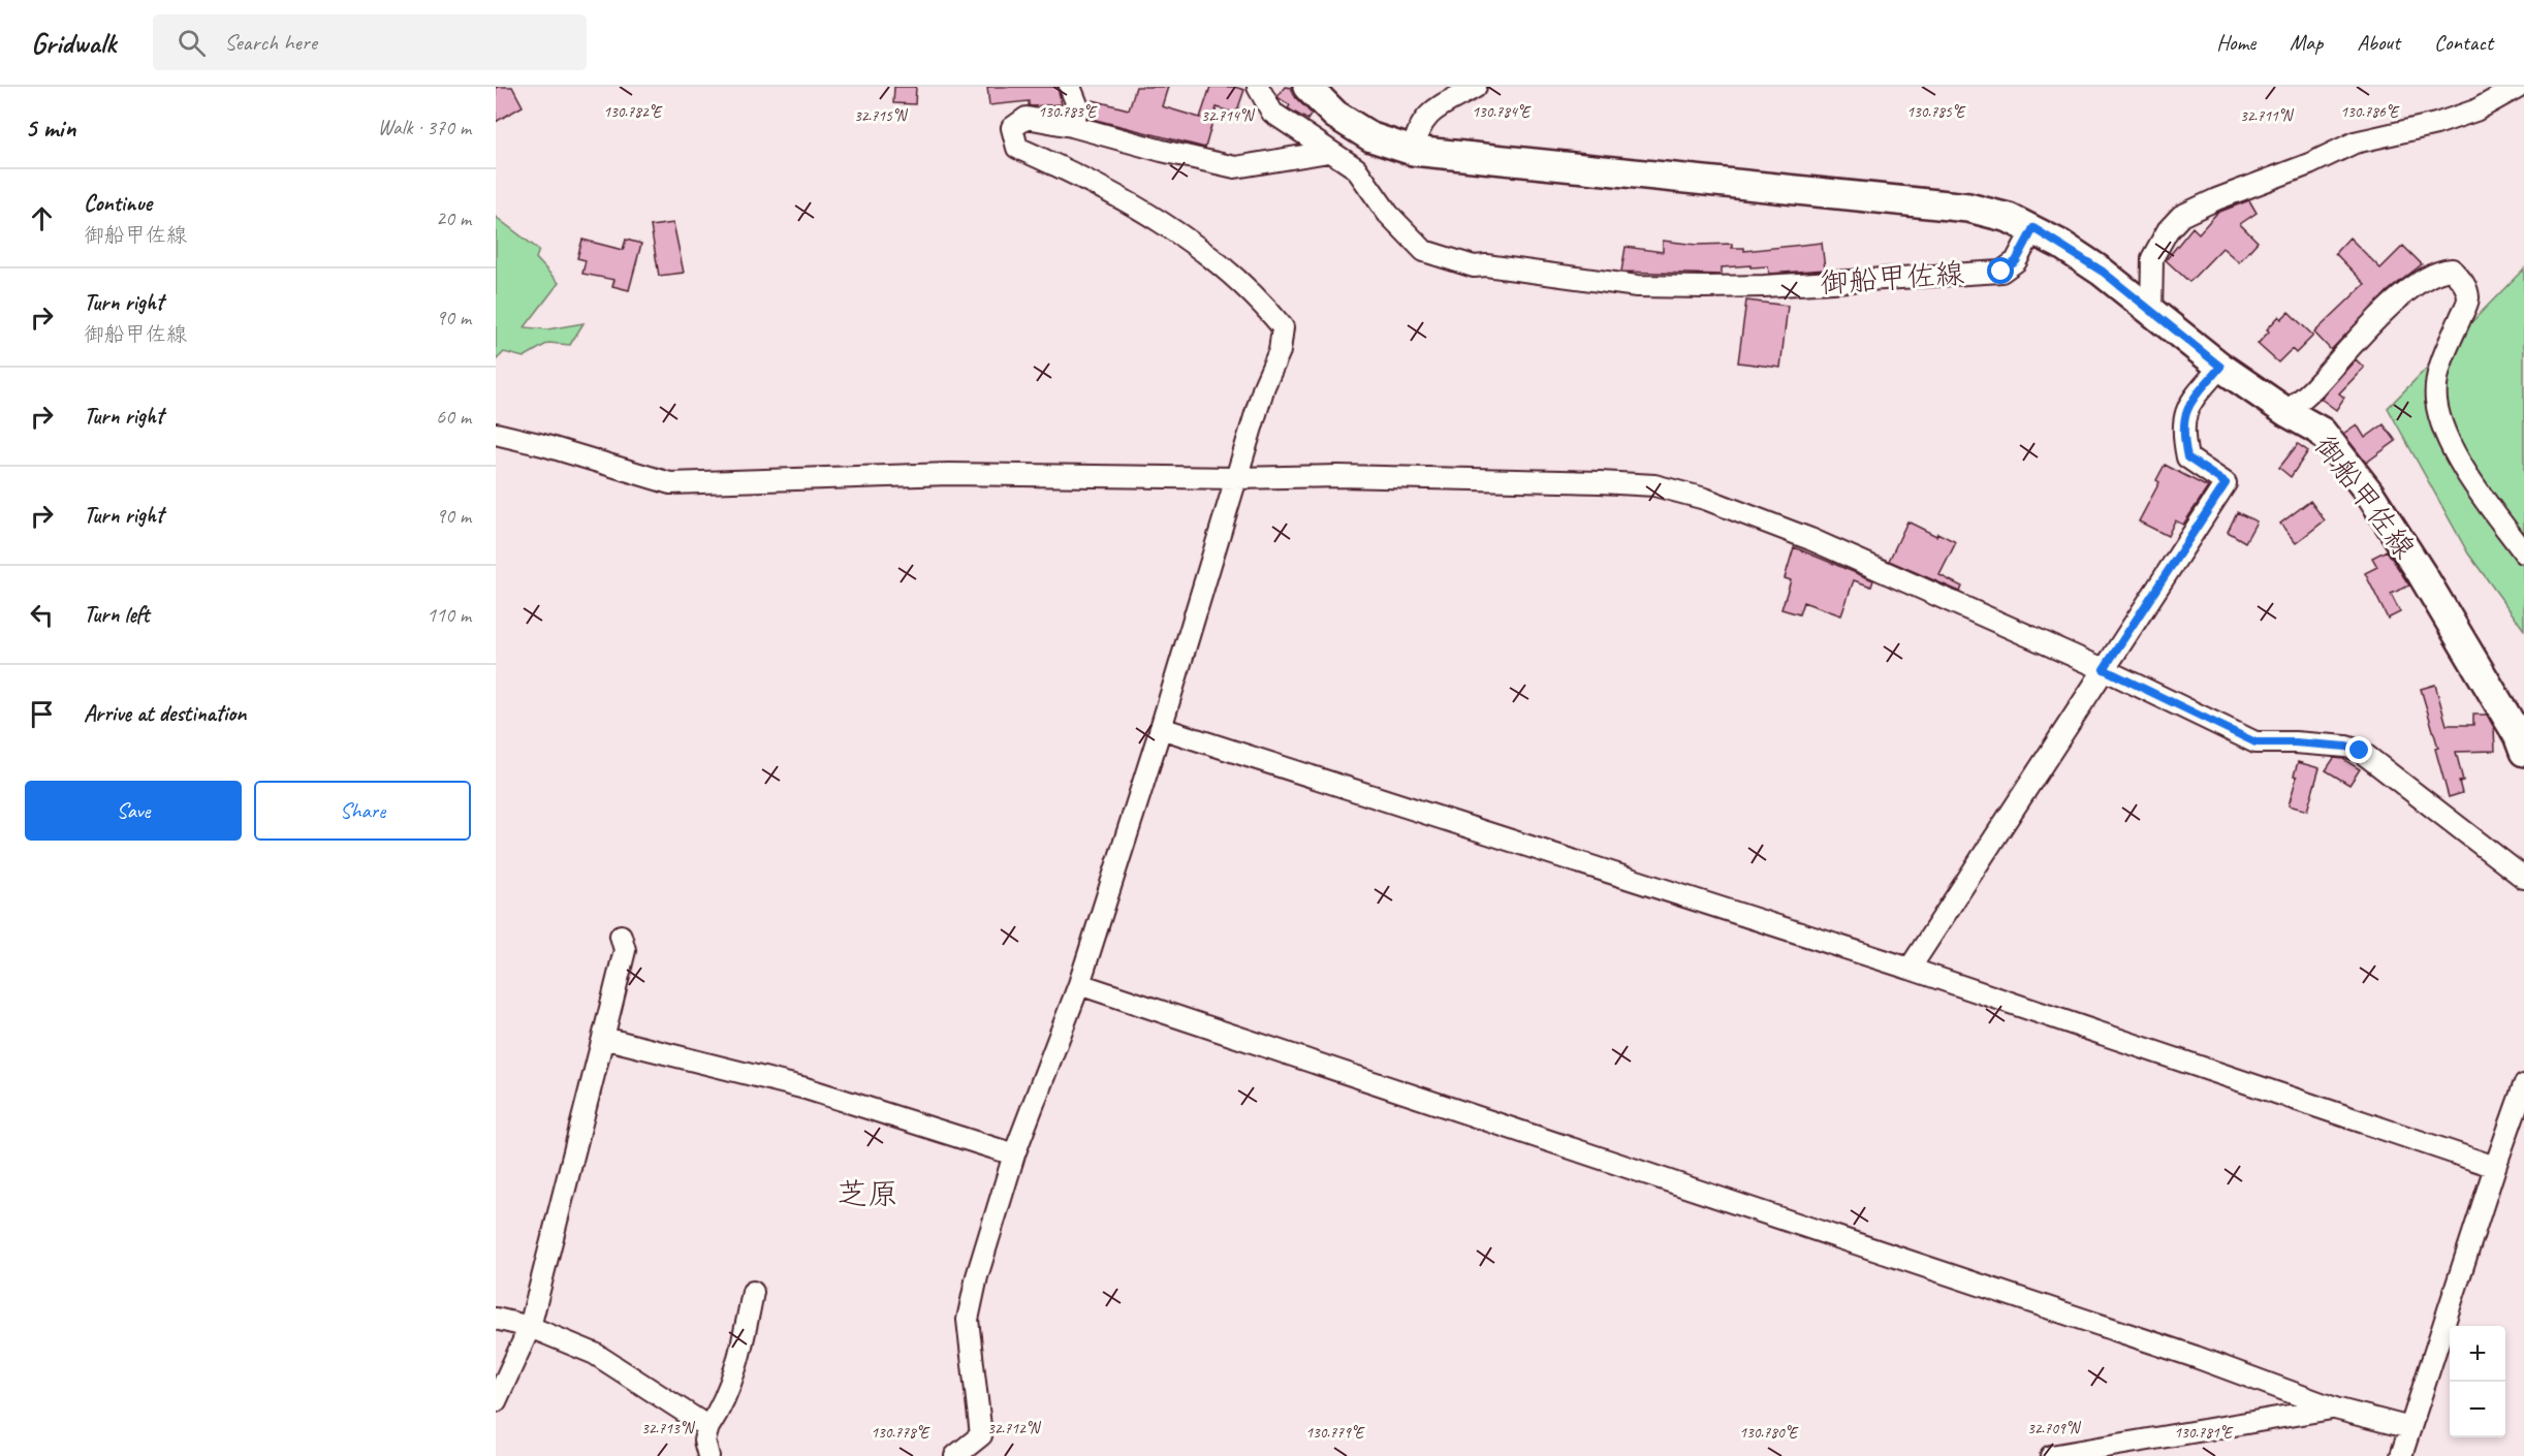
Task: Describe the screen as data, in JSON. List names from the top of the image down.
{
  "streets": {
    "main road": ["御船甲佐線"]
  },
  "districts": ["芝原"],
  "page": {
    "header": "Gridwalk",
    "search": "Search here",
    "nav": [
      "Home",
      "Map",
      "About",
      "Contact"
    ],
    "heading": ["5 min", "Walk · 370 m"],
    "list": [
      ["Continue", "御船甲佐線", "20 m"],
      ["Turn right", "御船甲佐線", "90 m"],
      ["Turn right", "60 m"],
      ["Turn right", "90 m"],
      ["Turn left", "110 m"],
      "Arrive at destination"
    ],
    "buttons": ["Save", "Share"],
    "map_buttons": ["+", "−"]
  },
  "coordinates": [
    "130.786°E",
    "130.782°E",
    "130.783°E",
    "130.784°E",
    "130.785°E",
    "32.715°N",
    "32.714°N",
    "32.711°N",
    "32.713°N",
    "32.712°N",
    "32.709°N",
    "130.778°E",
    "130.779°E",
    "130.780°E",
    "130.781°E"
  ]
}
